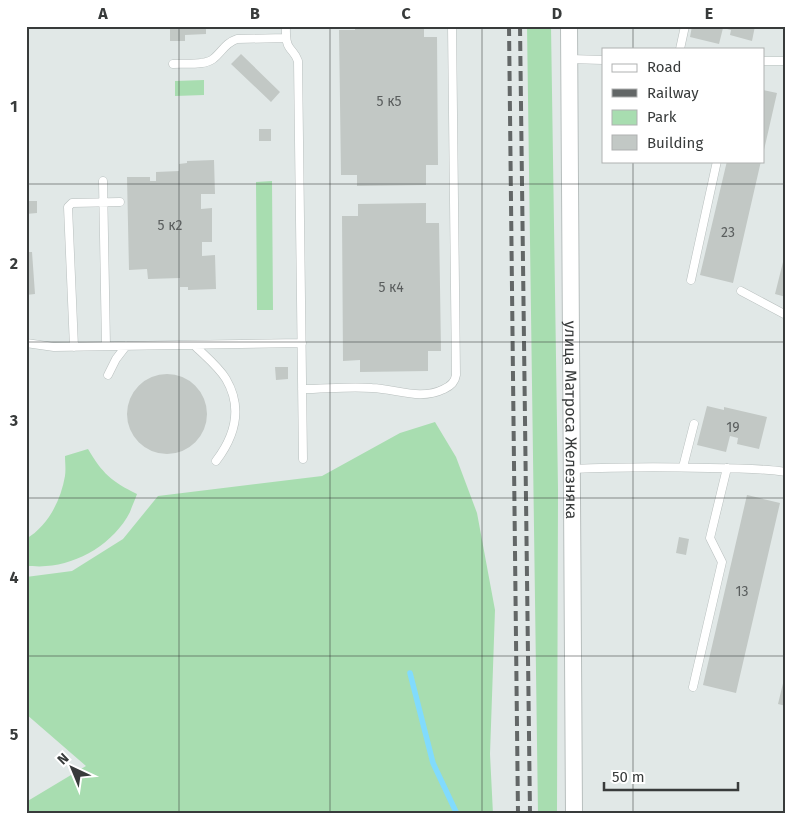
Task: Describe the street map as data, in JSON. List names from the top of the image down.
{
  "streets": {
    "street": ["улица Матроса Железняка"]
  },
  "house_numbers": [
    "5 к5",
    "5 к2",
    "23",
    "5 к4",
    "19",
    "13"
  ],
  "legend": [
    "Road",
    "Railway",
    "Park",
    "Building"
  ],
  "scale_bar": "50 m",
  "north": "top left",
  "grid": {
    "columns": [
      "A",
      "B",
      "C",
      "D",
      "E"
    ],
    "rows": [
      "1",
      "2",
      "3",
      "4",
      "5"
    ]
  }
}
